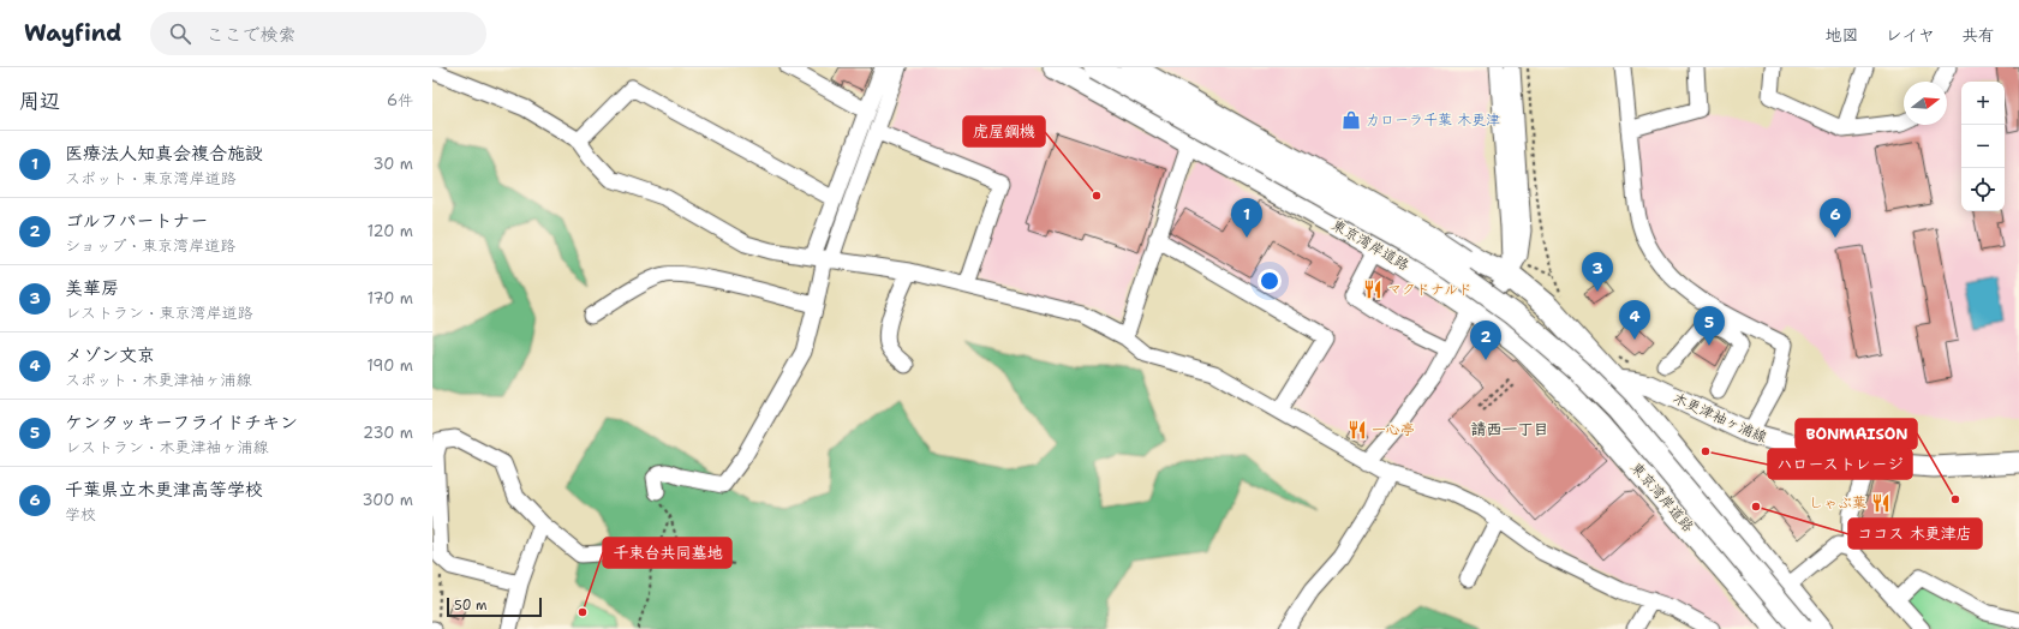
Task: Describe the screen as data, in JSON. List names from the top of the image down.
{
  "streets": {
    "highway": ["東京湾岸道路"],
    "main road": ["木更津袖ヶ浦線"]
  },
  "crossings": [
    ["東京湾岸道路", "木更津袖ヶ浦線"]
  ],
  "districts": ["請西一丁目"],
  "places": {
    "shop": ["カローラ千葉 木更津"],
    "other": [
      "虎屋鋼機",
      "ハローストレージ",
      "BONMAISON",
      "ココス 木更津店",
      "千束台共同墓地"
    ],
    "restaurant": ["マクドナルド", "一心亭", "しゃぶ葉"]
  },
  "scale_bar": "50 m",
  "north": "right",
  "page": {
    "header": "Wayfind",
    "search": "ここで検索",
    "nav": ["地図", "レイヤ", "共有"],
    "heading": ["周辺", "6件"],
    "map_buttons": ["+", "−"],
    "list": [
      {
        "mark": "1",
        "name": "医療法人知真会複合施設",
        "note": "スポット · 東京湾岸道路",
        "value": "30 m"
      },
      {
        "mark": "2",
        "name": "ゴルフパートナー",
        "note": "ショップ · 東京湾岸道路",
        "value": "120 m"
      },
      {
        "mark": "3",
        "name": "美華房",
        "note": "レストラン · 東京湾岸道路",
        "value": "170 m"
      },
      {
        "mark": "4",
        "name": "メゾン文京",
        "note": "スポット · 木更津袖ヶ浦線",
        "value": "190 m"
      },
      {
        "mark": "5",
        "name": "ケンタッキーフライドチキン",
        "note": "レストラン · 木更津袖ヶ浦線",
        "value": "230 m"
      },
      {
        "mark": "6",
        "name": "千葉県立木更津高等学校",
        "note": "学校",
        "value": "300 m"
      }
    ],
    "pins": [
      "1",
      "6",
      "3",
      "4",
      "5",
      "2"
    ],
    "scale": "50 m"
  }
}
